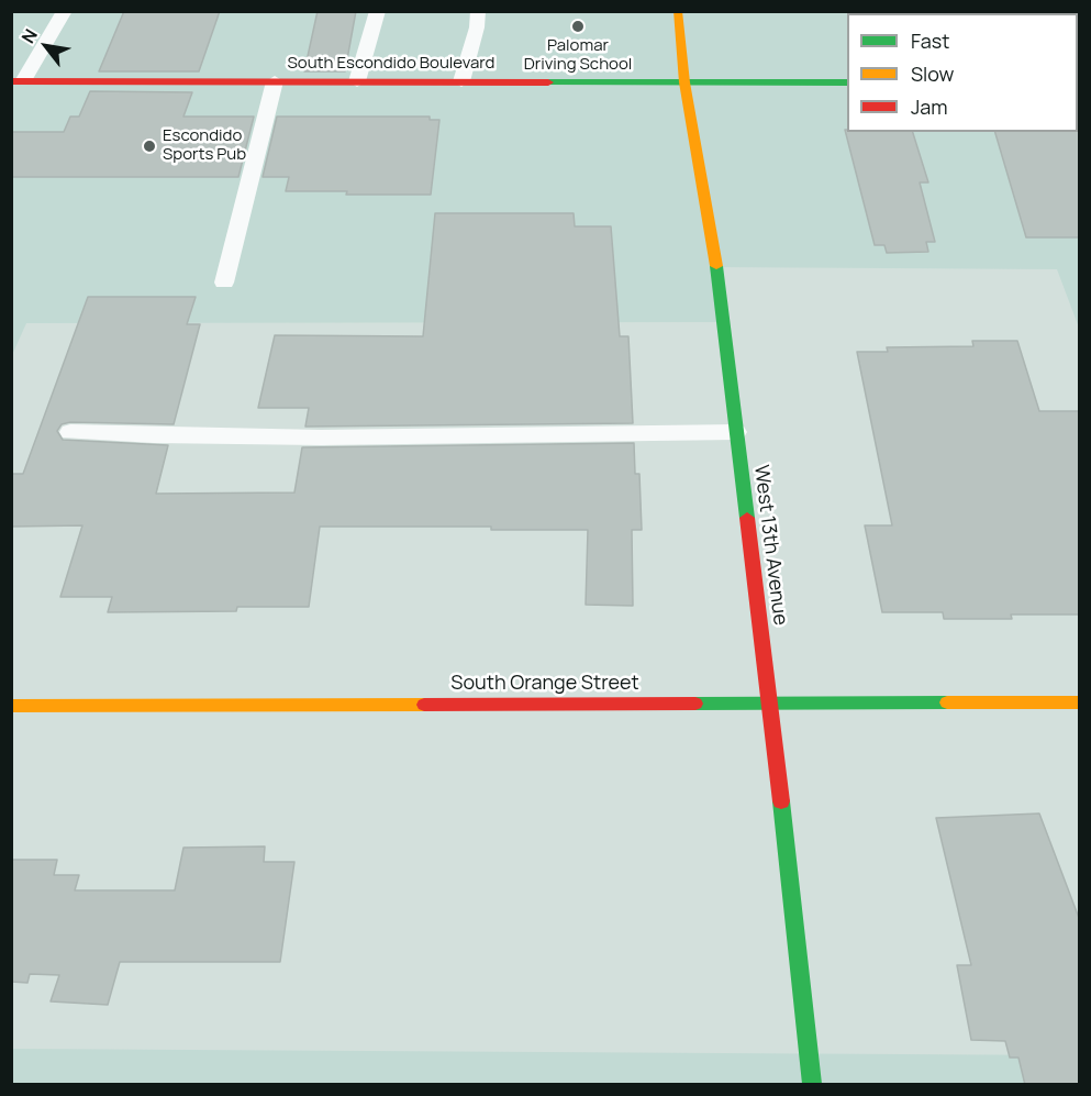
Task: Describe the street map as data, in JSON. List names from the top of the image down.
{
  "streets": {
    "street": ["South Escondido Boulevard", "West 13th Avenue", "South Orange Street"]
  },
  "crossings": [
    ["South Escondido Boulevard", "West 13th Avenue"],
    ["West 13th Avenue", "South Orange Street"]
  ],
  "places": ["Palomar Driving School", "Escondido Sports Pub"],
  "legend": ["Fast", "Slow", "Jam"],
  "north": "top left"
}
